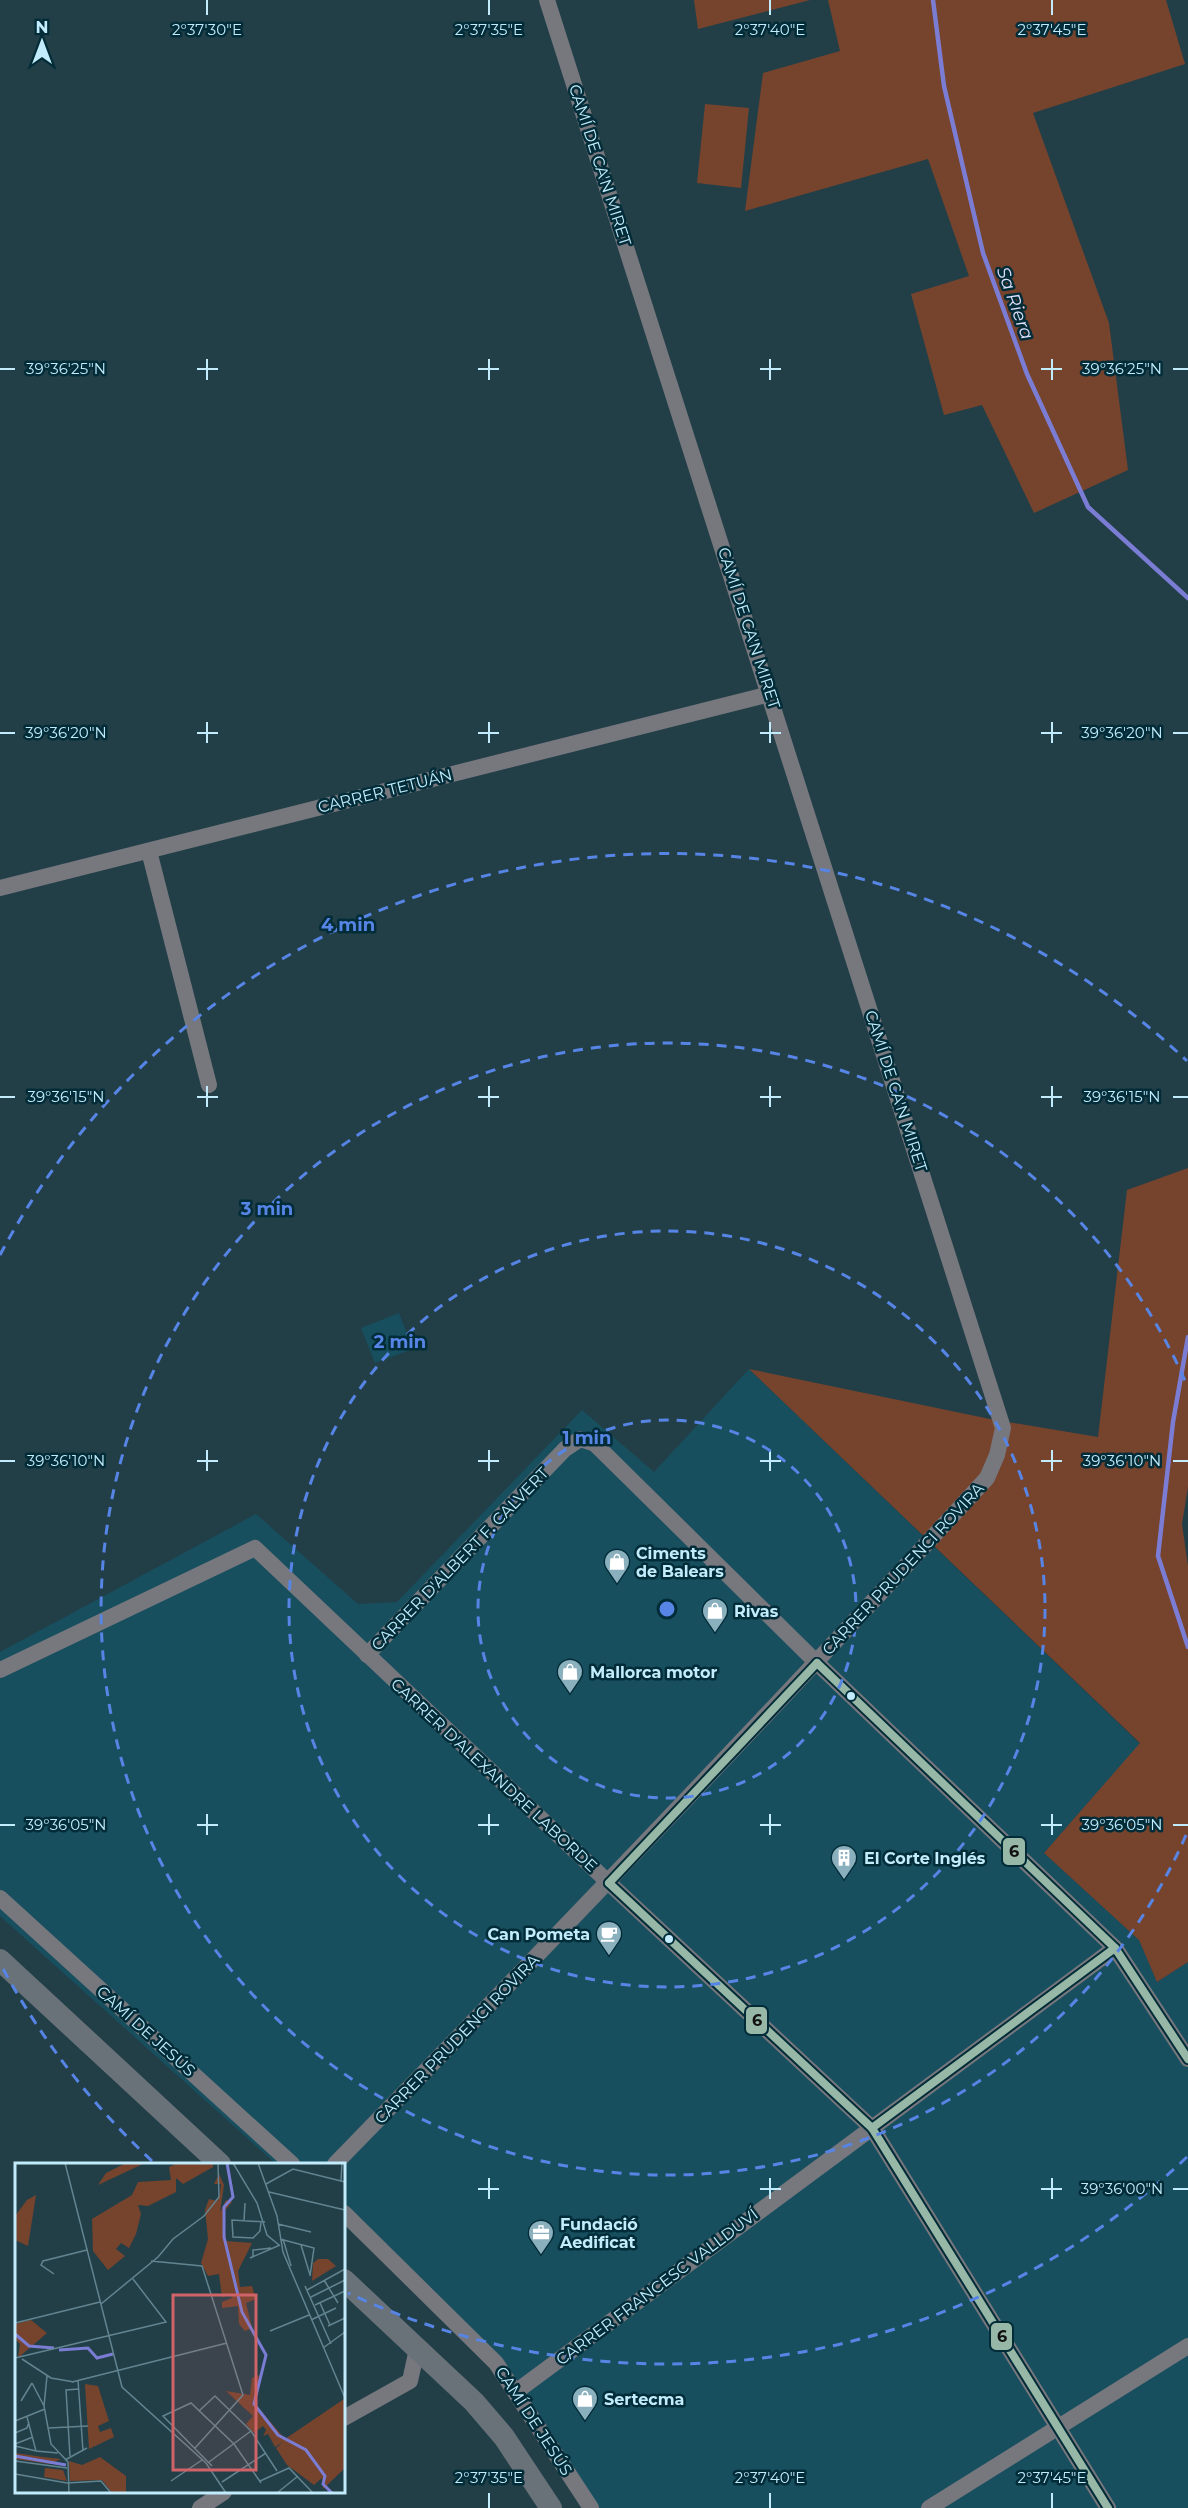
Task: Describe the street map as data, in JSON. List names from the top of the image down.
{
  "streets": {
    "street": [
      "CAMÍ DE CA'N MIRET",
      "CARRER TETUÁN",
      "CARRER D'ALBERT F. CALVERT",
      "CARRER PRUDENCI ROVIRA",
      "CARRER D'ALEXANDRE LABORDE",
      "CAMÍ DE JESÚS",
      "CARRER FRANCESC VALLDUVÍ"
    ]
  },
  "crossings": [
    ["CAMÍ DE CA'N MIRET", "CARRER TETUÁN"],
    ["CAMÍ DE CA'N MIRET", "CARRER PRUDENCI ROVIRA"],
    ["CARRER D'ALBERT F. CALVERT", "CARRER PRUDENCI ROVIRA"],
    ["CARRER D'ALBERT F. CALVERT", "CARRER D'ALEXANDRE LABORDE"],
    ["CARRER PRUDENCI ROVIRA", "CARRER D'ALEXANDRE LABORDE"],
    ["CARRER D'ALEXANDRE LABORDE", "CARRER FRANCESC VALLDUVÍ"],
    ["CAMÍ DE JESÚS", "CARRER FRANCESC VALLDUVÍ"]
  ],
  "water": ["Sa Riera"],
  "places": {
    "shop": [
      "Ciments de Balears",
      "Rivas",
      "Mallorca motor",
      "Sertecma"
    ],
    "building": ["El Corte Inglés"],
    "cafe": ["Can Pometa"],
    "office": ["Fundació Aedificat"]
  },
  "lines": ["transit line 6"],
  "north": "top",
  "coordinates": [
    "2°37'30\"E",
    "2°37'35\"E",
    "2°37'40\"E",
    "2°37'45\"E",
    "39°36'25\"N",
    "39°36'20\"N",
    "39°36'15\"N",
    "39°36'10\"N",
    "39°36'05\"N",
    "39°36'00\"N"
  ],
  "rings": [
    "4 min",
    "3 min",
    "2 min",
    "1 min"
  ]
}
